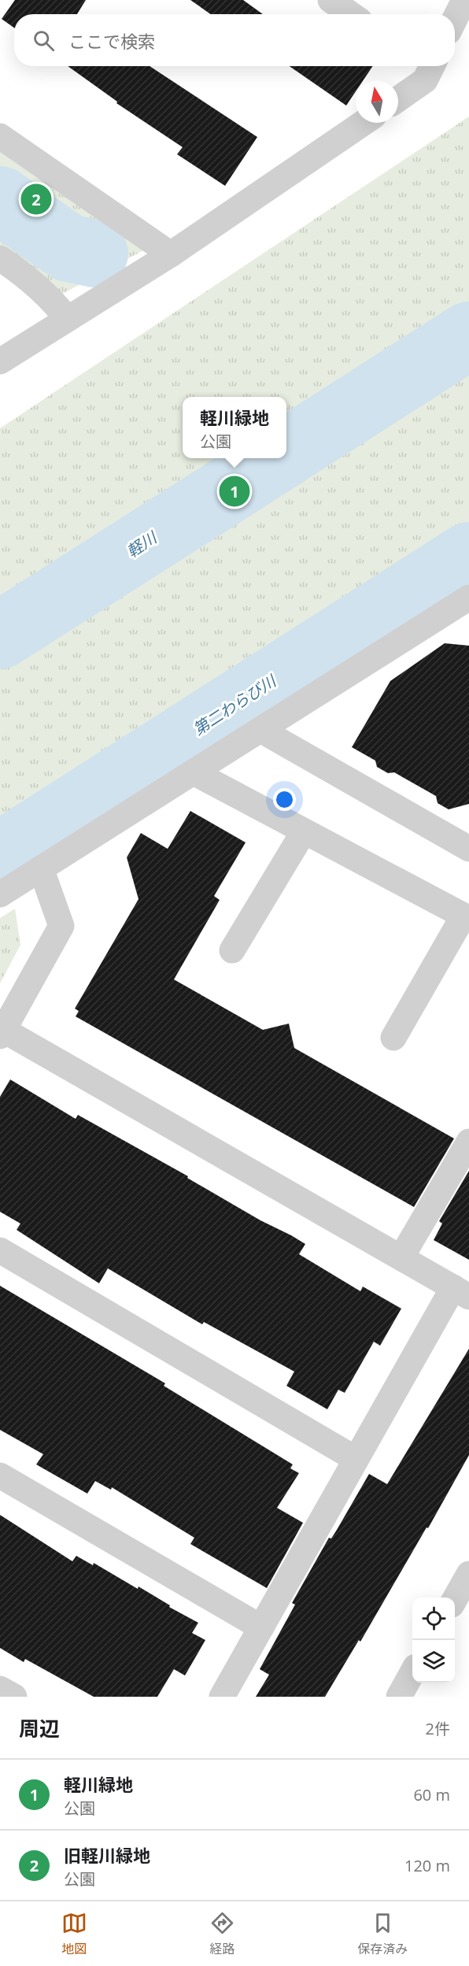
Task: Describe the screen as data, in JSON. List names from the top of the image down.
{
  "water": ["軽川", "第二わらび川"],
  "north": "top",
  "page": {
    "search": "ここで検索",
    "pins": ["2", "1"],
    "popup": ["軽川緑地", "公園"],
    "heading": ["周辺", "2件"],
    "list": [
      {
        "mark": "1",
        "name": "軽川緑地",
        "note": "公園",
        "value": "60 m"
      },
      {
        "mark": "2",
        "name": "旧軽川緑地",
        "note": "公園",
        "value": "120 m"
      }
    ],
    "nav": ["地図", "経路", "保存済み"]
  }
}
